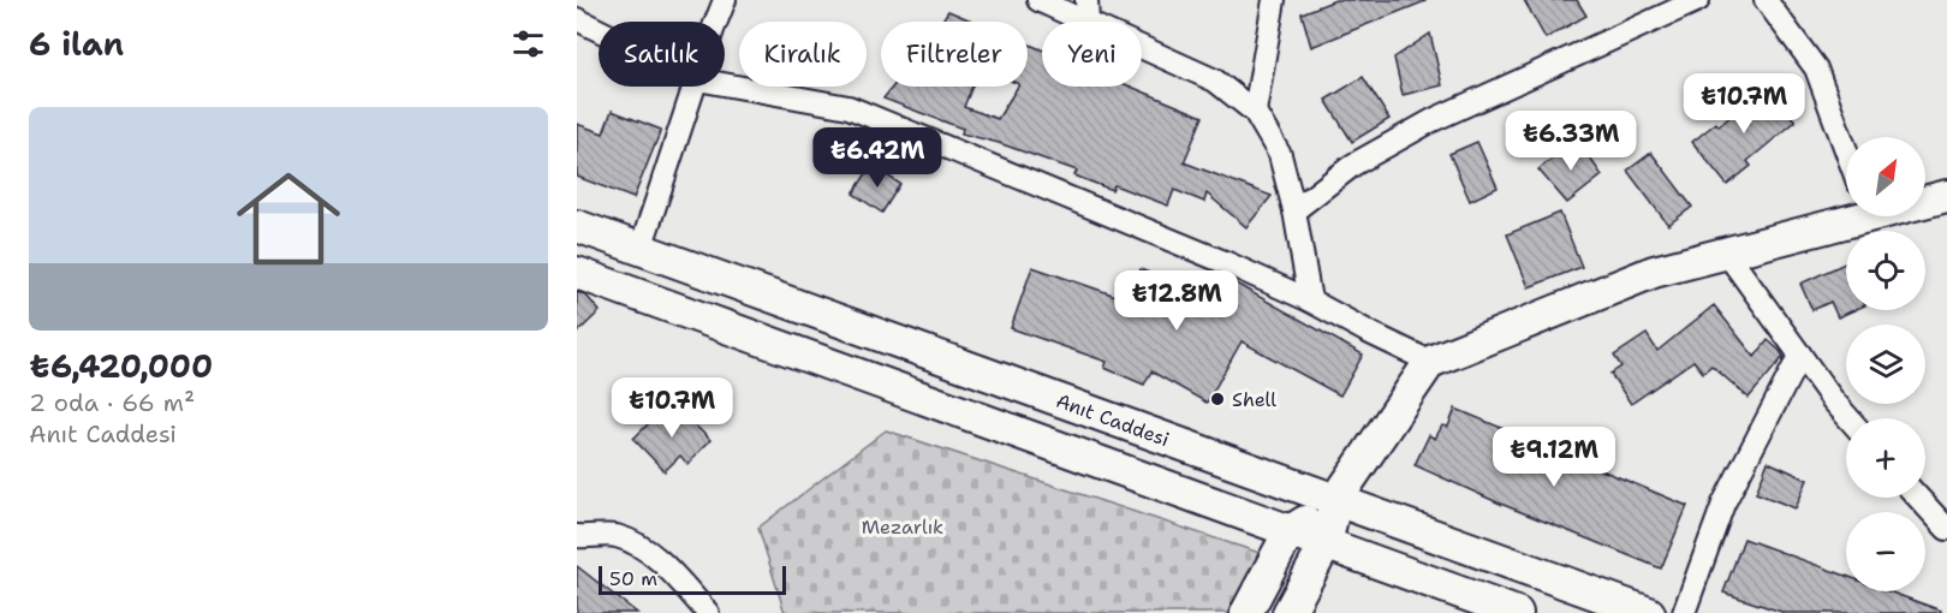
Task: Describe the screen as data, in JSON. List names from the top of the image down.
{
  "streets": {
    "main road": ["Anıt Caddesi"]
  },
  "parks": ["Mezarlık"],
  "places": ["Shell"],
  "scale_bar": "50 m",
  "north": "top right",
  "page": {
    "heading": "6 ilan",
    "chip": [
      "Satılık",
      "Kiralık",
      "Filtreler",
      "Yeni"
    ],
    "price": [
      "₺10.7M",
      "₺6.33M",
      "₺6.42M",
      "₺12.8M",
      "₺10.7M",
      "₺9.12M"
    ],
    "list": [
      {
        "name": "₺6,420,000",
        "note": "2 oda · 66 m² · Anıt Caddesi"
      }
    ],
    "map_buttons": ["+", "−"],
    "scale": "50 m"
  }
}
